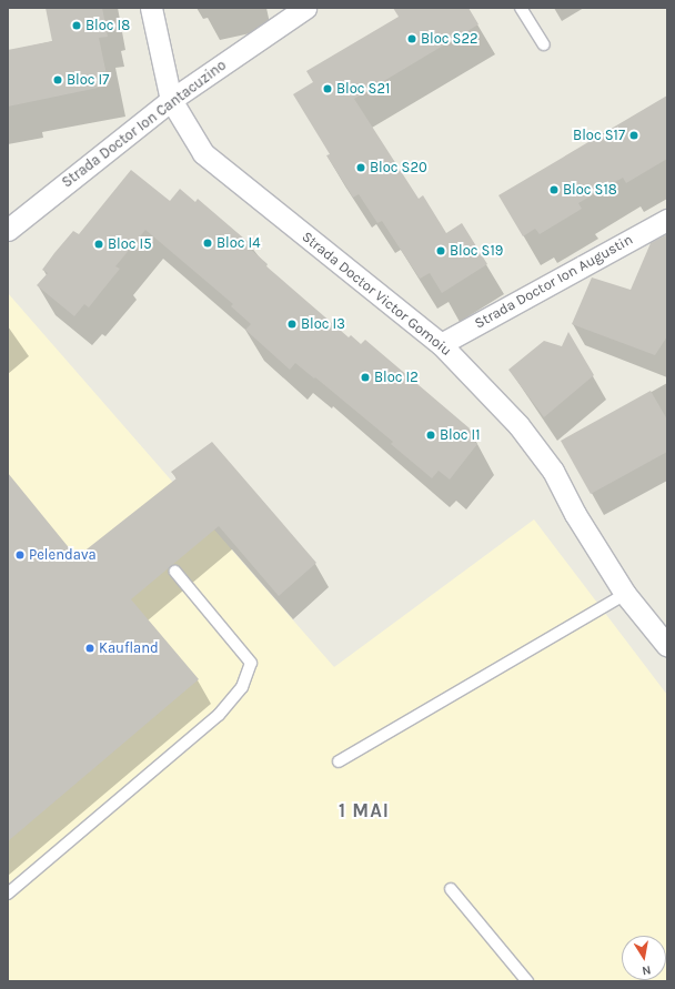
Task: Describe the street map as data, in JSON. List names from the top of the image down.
{
  "streets": {
    "street": ["Strada Doctor Ion Cantacuzino", "Strada Doctor Ion Augustin", "Strada Doctor Victor Gomoiu"]
  },
  "crossings": [
    ["Strada Doctor Ion Cantacuzino", "Strada Doctor Victor Gomoiu"],
    ["Strada Doctor Ion Augustin", "Strada Doctor Victor Gomoiu"]
  ],
  "districts": ["1 MAI"],
  "places": [
    "Bloc I8",
    "Bloc S22",
    "Bloc I7",
    "Bloc S21",
    "Bloc S17",
    "Bloc S20",
    "Bloc S18",
    "Bloc I4",
    "Bloc I5",
    "Bloc S19",
    "Bloc I3",
    "Bloc I2",
    "Bloc I1",
    "Pelendava",
    "Kaufland"
  ],
  "north": "bottom"
}
